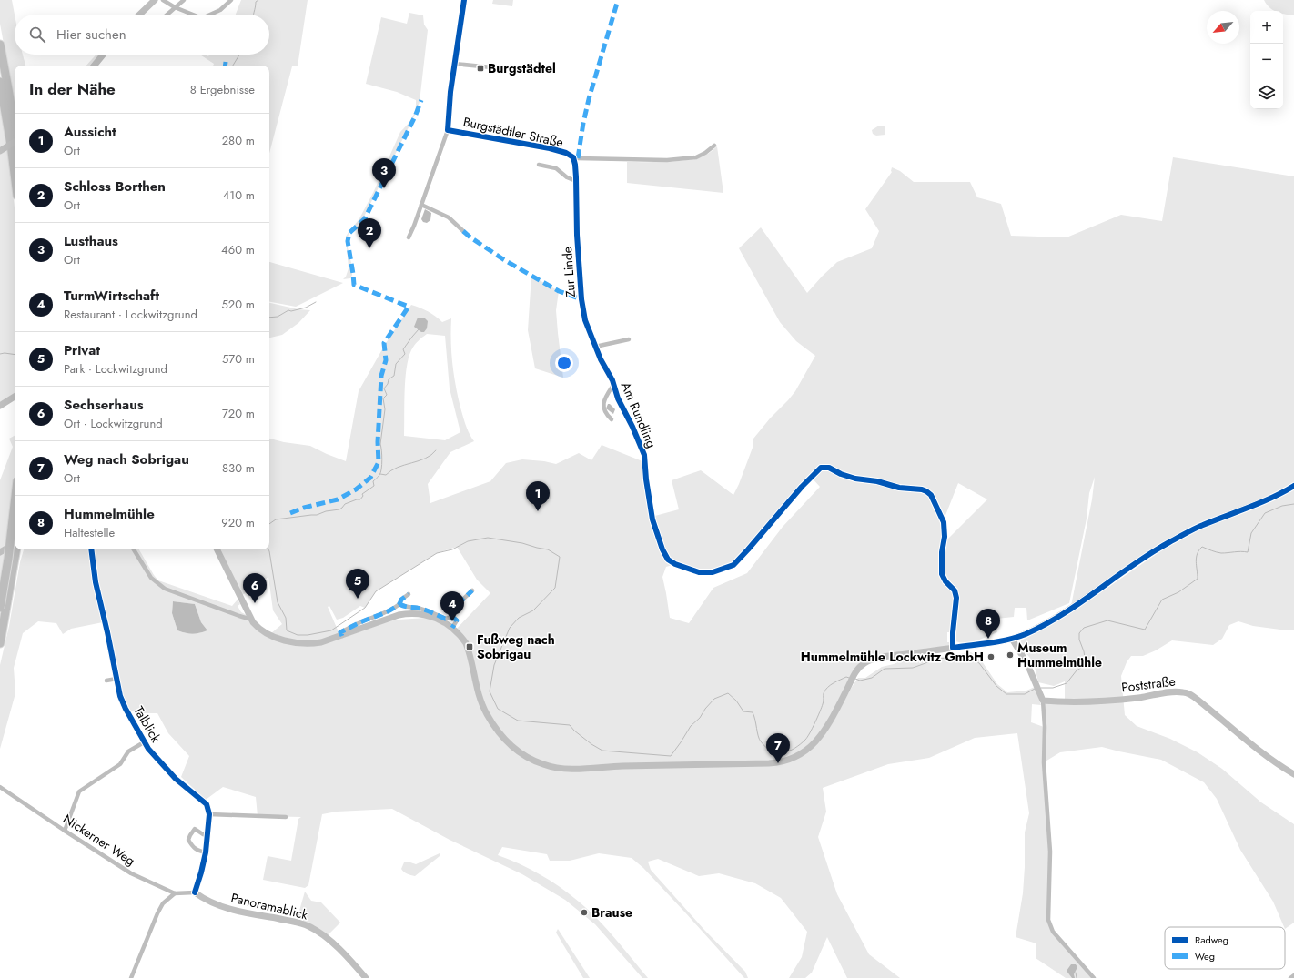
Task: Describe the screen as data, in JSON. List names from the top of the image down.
{
  "streets": {
    "main road": ["Poststraße", "Talblick", "Panoramablick"],
    "street": [
      "Burgstädtler Straße",
      "Zur Linde",
      "Am Rundling",
      "Nickerner Weg"
    ]
  },
  "crossings": [
    ["Burgstädtler Straße", "Zur Linde"],
    ["Zur Linde", "Am Rundling"],
    ["Nickerner Weg", "Panoramablick"]
  ],
  "places": {
    "transit": ["Burgstädtel", "Fußweg nach Sobrigau"],
    "other": ["Museum Hummelmühle", "Hummelmühle Lockwitz GmbH", "Brause"]
  },
  "legend": ["Radweg", "Weg"],
  "north": "bottom left",
  "page": {
    "map_buttons": ["+", "−"],
    "search": "Hier suchen",
    "heading": ["In der Nähe", "8 Ergebnisse"],
    "list": [
      {
        "mark": "1",
        "name": "Aussicht",
        "note": "Ort",
        "value": "280 m"
      },
      {
        "mark": "2",
        "name": "Schloss Borthen",
        "note": "Ort",
        "value": "410 m"
      },
      {
        "mark": "3",
        "name": "Lusthaus",
        "note": "Ort",
        "value": "460 m"
      },
      {
        "mark": "4",
        "name": "TurmWirtschaft",
        "note": "Restaurant · Lockwitzgrund",
        "value": "520 m"
      },
      {
        "mark": "5",
        "name": "Privat",
        "note": "Park · Lockwitzgrund",
        "value": "570 m"
      },
      {
        "mark": "6",
        "name": "Sechserhaus",
        "note": "Ort · Lockwitzgrund",
        "value": "720 m"
      },
      {
        "mark": "7",
        "name": "Weg nach Sobrigau",
        "note": "Ort",
        "value": "830 m"
      },
      {
        "mark": "8",
        "name": "Hummelmühle",
        "note": "Haltestelle",
        "value": "920 m"
      }
    ],
    "pins": [
      "3",
      "2",
      "1",
      "5",
      "6",
      "4",
      "8",
      "7"
    ]
  }
}
